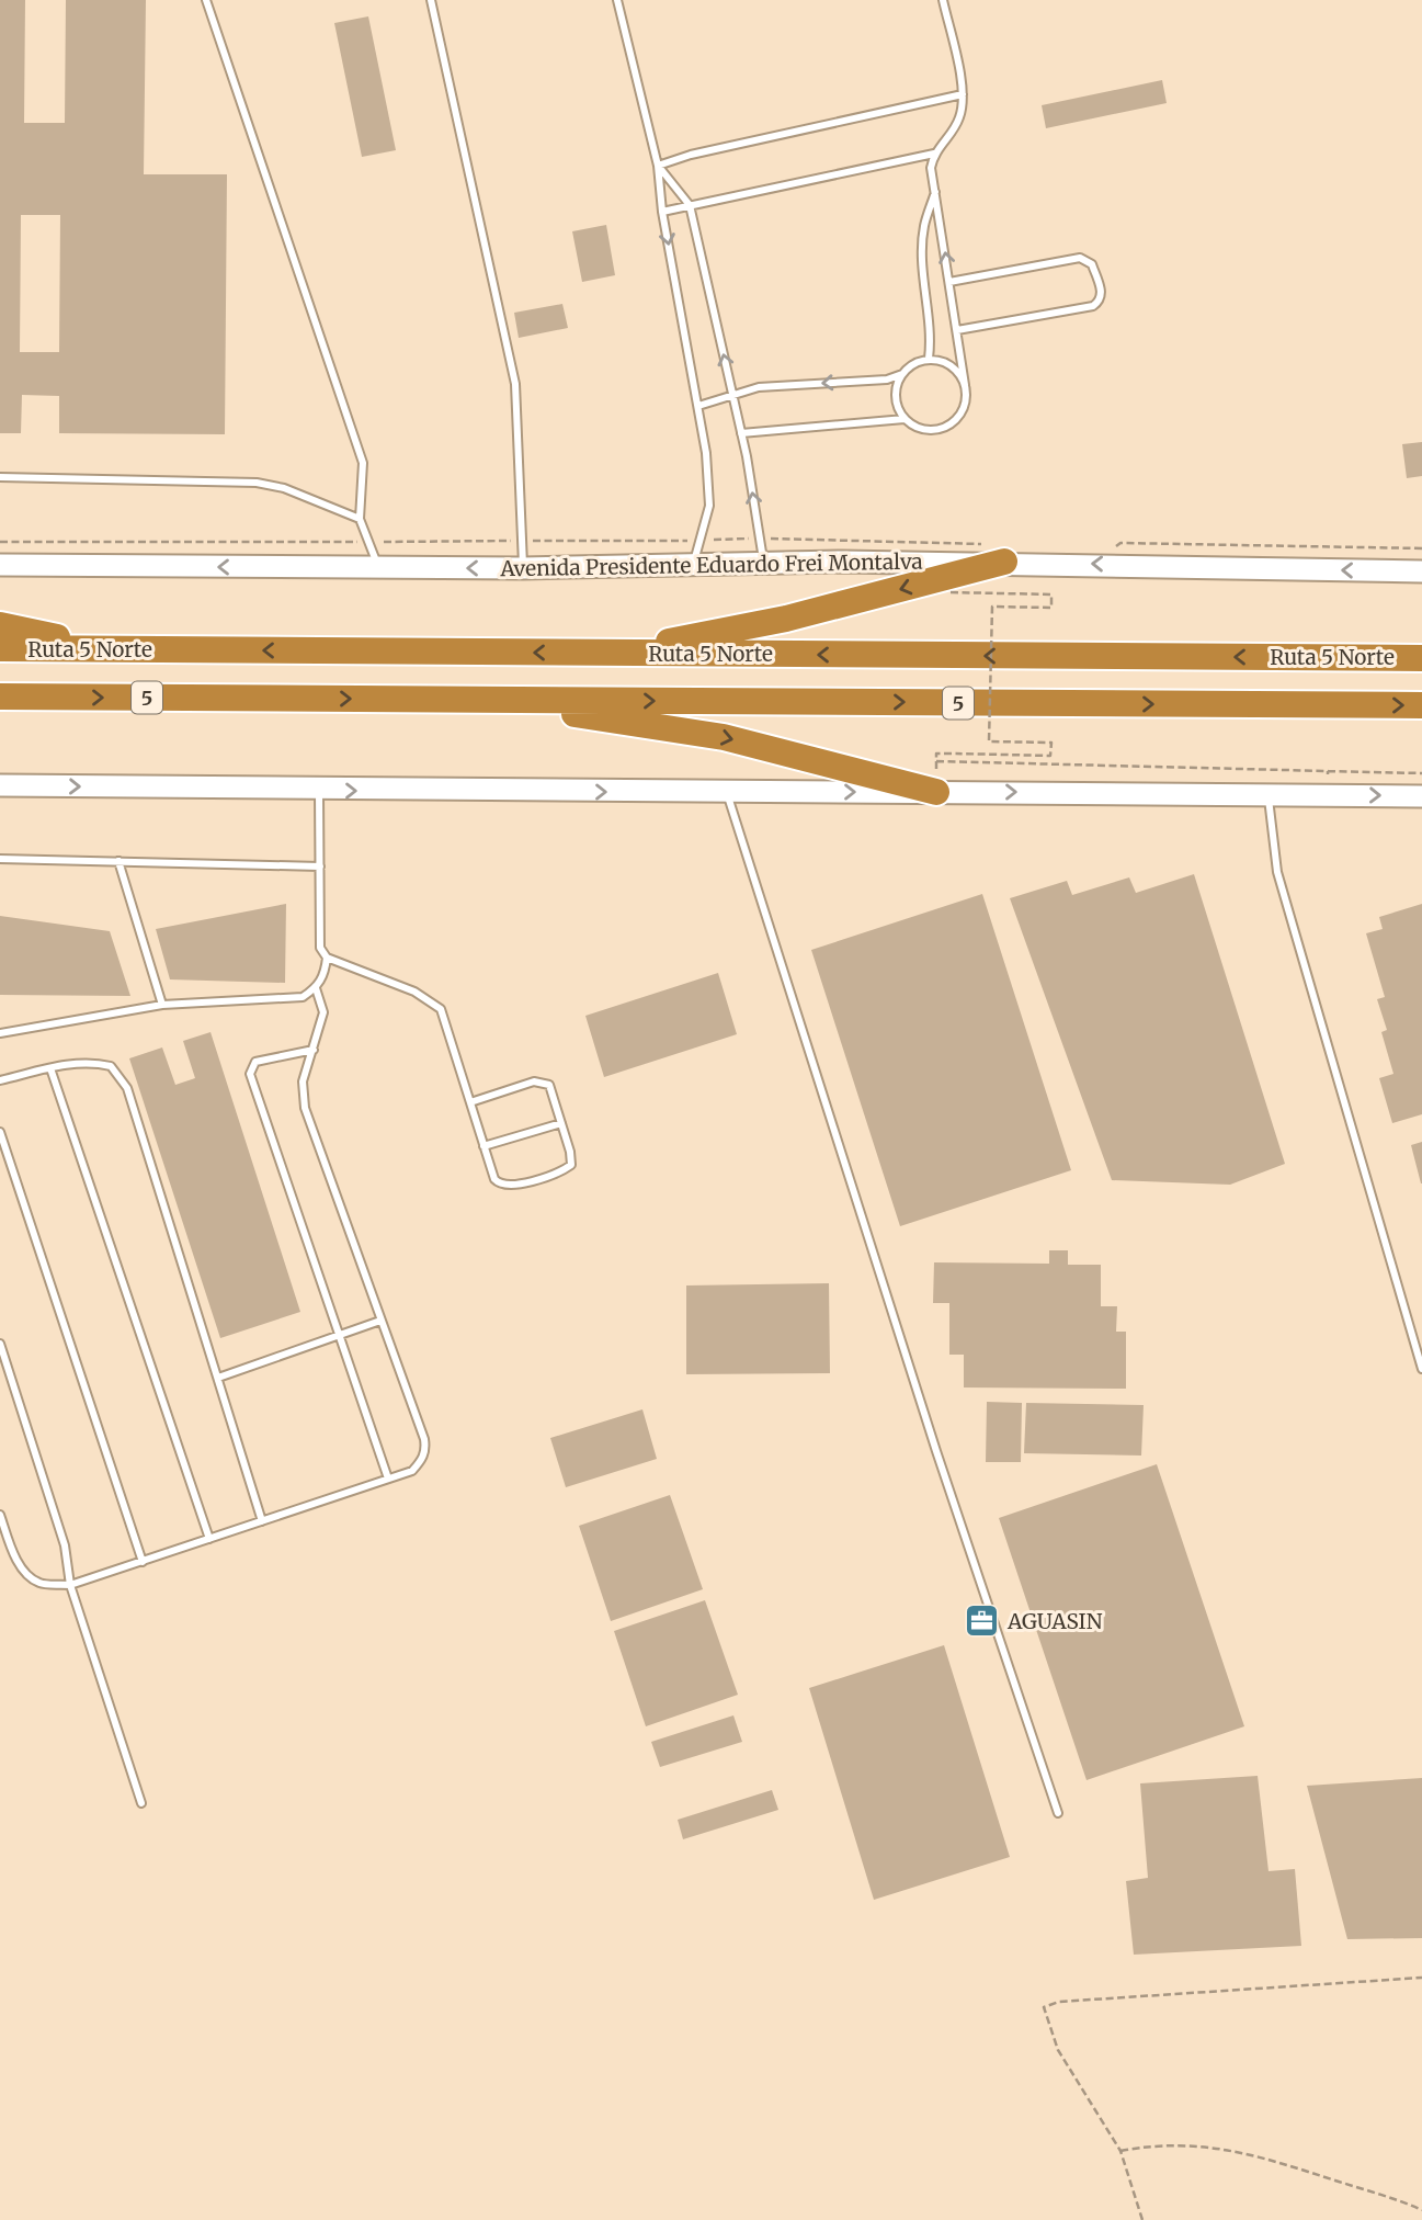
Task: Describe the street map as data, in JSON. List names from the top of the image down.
{
  "streets": {
    "highway": ["Ruta 5 Norte", "5"],
    "street": ["Avenida Presidente Eduardo Frei Montalva"]
  },
  "one_way": ["Avenida Presidente Eduardo Frei Montalva"],
  "places": {
    "office": ["AGUASIN"]
  }
}
